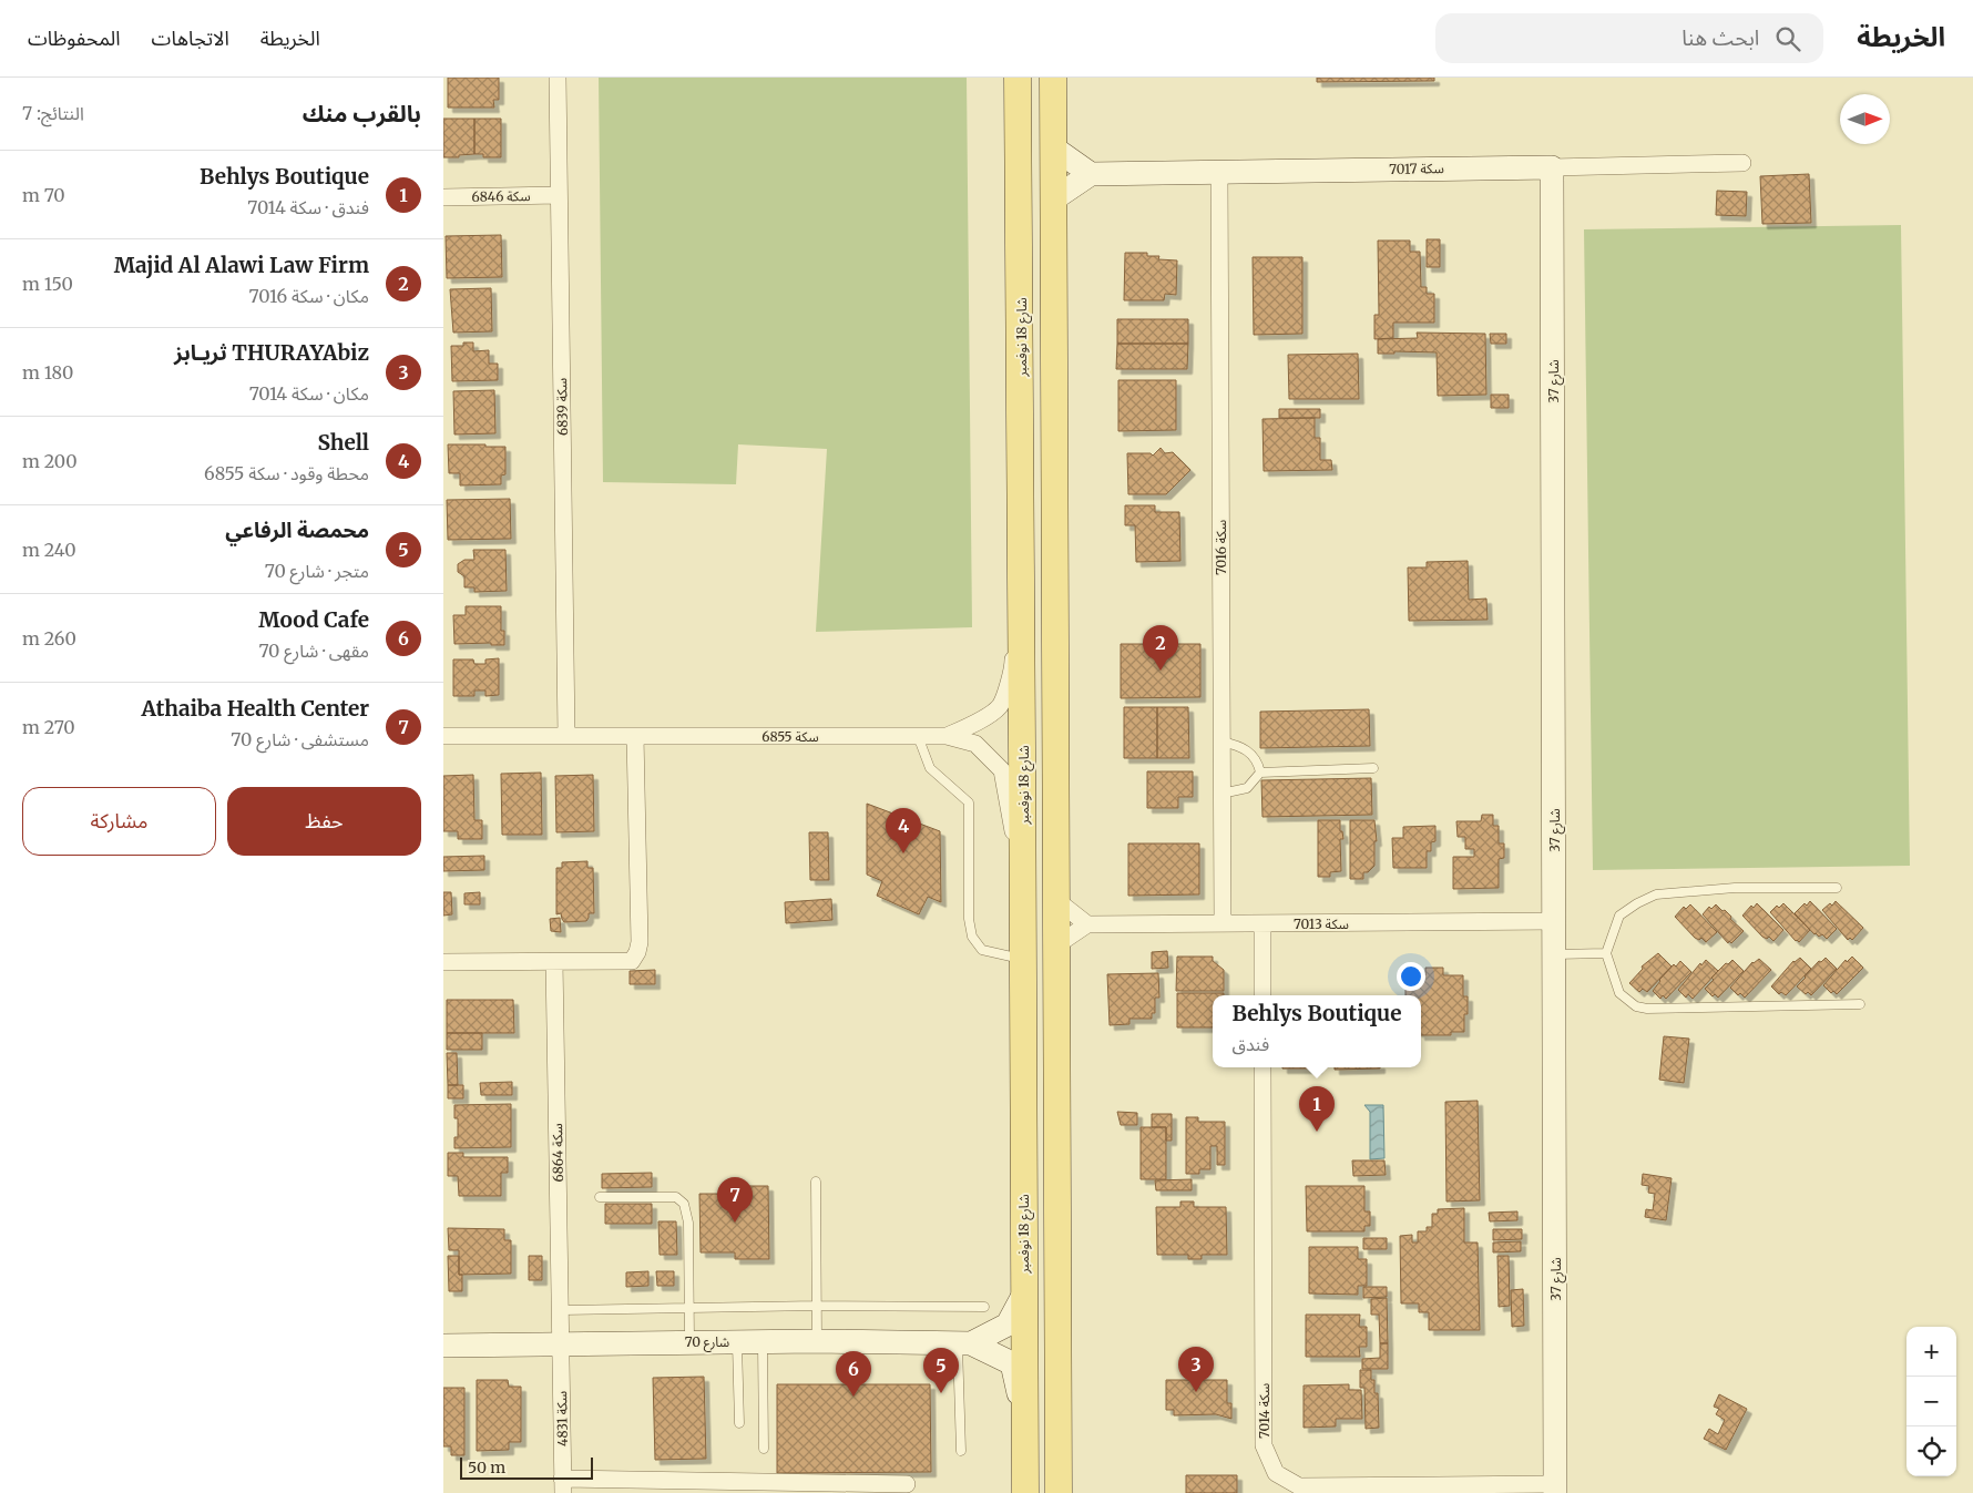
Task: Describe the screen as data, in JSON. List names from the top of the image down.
{
  "streets": {
    "main road": ["شارع 18 نوفمبر"],
    "street": [
      "سكة 7017",
      "سكة 6846",
      "شارع 37",
      "سكة 6839",
      "سكة 7016",
      "سكة 6855",
      "سكة 7013",
      "سكة 6864",
      "شارع 70",
      "سكة 7014",
      "سكة 4831"
    ]
  },
  "crossings": [
    ["سكة 7017", "شارع 37"],
    ["سكة 7017", "سكة 7016"],
    ["سكة 6846", "سكة 6839"],
    ["شارع 18 نوفمبر", "سكة 6855"],
    ["شارع 18 نوفمبر", "شارع 70"],
    ["شارع 37", "سكة 7013"],
    ["شارع 37", "سكة 7014"],
    ["سكة 6839", "سكة 6855"],
    ["سكة 7016", "سكة 7013"],
    ["سكة 6864", "شارع 70"],
    ["سكة 6864", "سكة 4831"],
    ["شارع 70", "سكة 4831"]
  ],
  "scale_bar": "50 m",
  "north": "right",
  "page": {
    "header": "الخريطة",
    "search": "ابحث هنا",
    "nav": ["الخريطة", "الاتجاهات", "المحفوظات"],
    "heading": ["بالقرب منك", "النتائج: 7"],
    "list": [
      {
        "mark": "1",
        "name": "Behlys Boutique",
        "note": "فندق · سكة 7014",
        "value": "70 m"
      },
      {
        "mark": "2",
        "name": "Majid Al Alawi Law Firm",
        "note": "مكان · سكة 7016",
        "value": "150 m"
      },
      {
        "mark": "3",
        "name": "THURAYAbiz ثريـابز",
        "note": "مكان · سكة 7014",
        "value": "180 m"
      },
      {
        "mark": "4",
        "name": "Shell",
        "note": "محطة وقود · سكة 6855",
        "value": "200 m"
      },
      {
        "mark": "5",
        "name": "محمصة الرفاعي",
        "note": "متجر · شارع 70",
        "value": "240 m"
      },
      {
        "mark": "6",
        "name": "Mood Cafe",
        "note": "مقهى · شارع 70",
        "value": "260 m"
      },
      {
        "mark": "7",
        "name": "Athaiba Health Center",
        "note": "مستشفى · شارع 70",
        "value": "270 m"
      }
    ],
    "pins": [
      "2",
      "4",
      "1",
      "7",
      "3",
      "5",
      "6"
    ],
    "buttons": ["حفظ", "مشاركة"],
    "popup": ["Behlys Boutique", "فندق"],
    "map_buttons": ["+", "−"],
    "scale": "50 m"
  }
}
